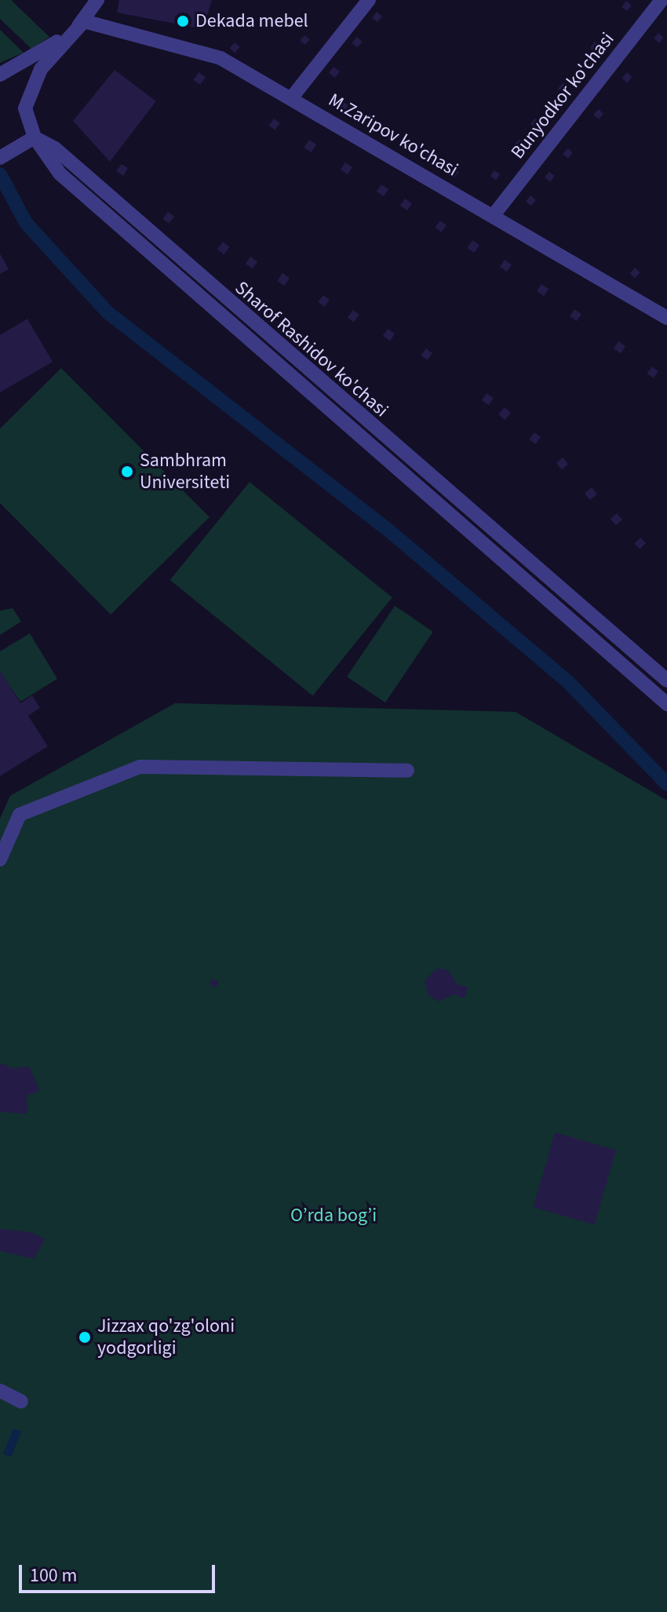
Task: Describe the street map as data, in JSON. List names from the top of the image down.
{
  "streets": {
    "street": ["Bunyodkor ko'chasi", "M.Zaripov ko'chasi", "Sharof Rashidov ko'chasi"]
  },
  "crossings": [
    ["Bunyodkor ko'chasi", "M.Zaripov ko'chasi"]
  ],
  "parks": ["O’rda bog’i"],
  "places": ["Dekada mebel", "Sambhram Universiteti", "Jizzax qo'zg'oloni yodgorligi"],
  "scale_bar": "100 m"
}
